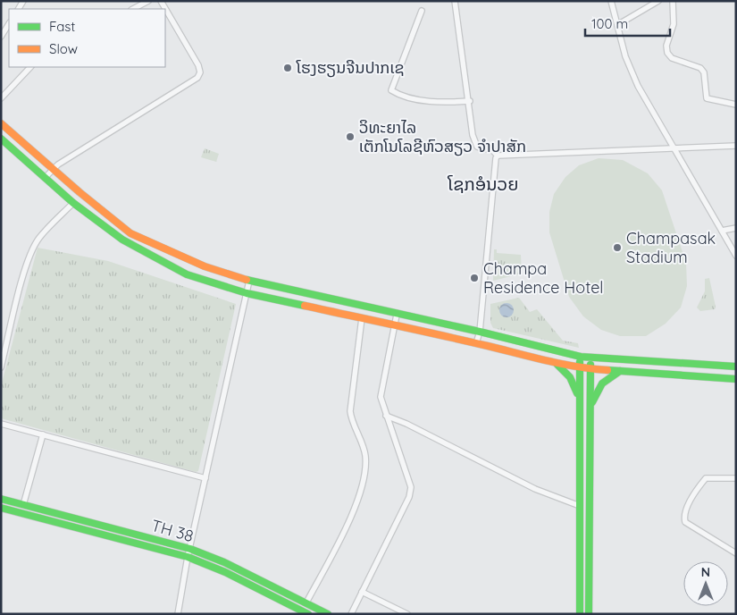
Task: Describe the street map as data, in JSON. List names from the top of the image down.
{
  "streets": {
    "main road": ["TH 38"]
  },
  "districts": ["ໂຊກອໍນວຍ"],
  "places": [
    "ໂຮງຮຽນຈີນປາກເຊ",
    "ວິທະຍາໄລ ເຕັກໂນໂລຊີຫົວສຽວ ຈຳປາສັກ",
    "Champasak Stadium",
    "Champa Residence Hotel"
  ],
  "legend": ["Fast", "Slow"],
  "scale_bar": "100 m",
  "north": "top"
}
